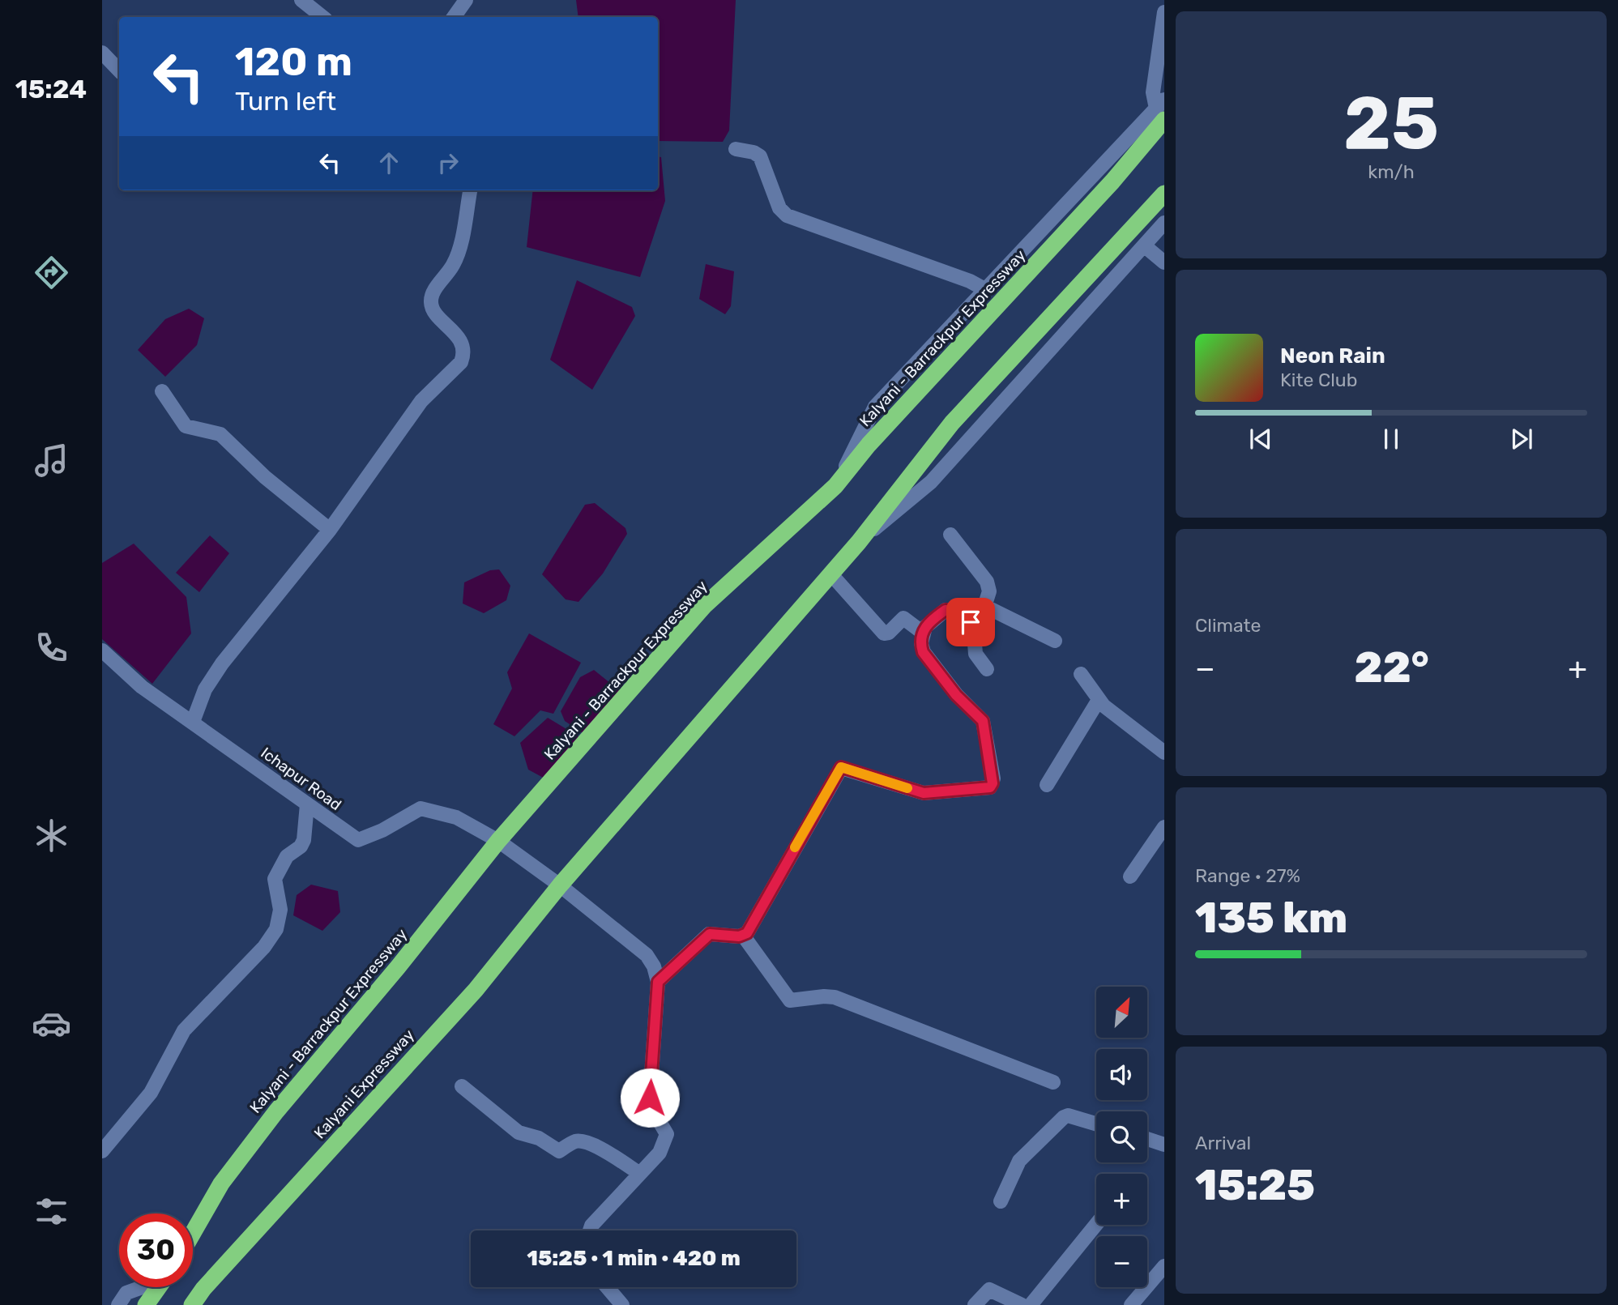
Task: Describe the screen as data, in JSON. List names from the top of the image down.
{
  "streets": {
    "highway": ["Kalyani - Barrackpur Expressway", "Kalyani Expressway"],
    "street": ["Ichapur Road"]
  },
  "crossings": [
    ["Kalyani - Barrackpur Expressway", "Ichapur Road"]
  ],
  "north": "top right",
  "page": {
    "tabs": "15:24",
    "tile": [
      ["25", "km/h"],
      "Climate",
      ["Range · 27%", "135 km"],
      ["Arrival", "15:25"]
    ],
    "turn": ["120 m", "Turn left"],
    "song": ["Neon Rain", "Kite Club"],
    "heat": ["−", "22°", "+"],
    "map_buttons": ["+", "−"],
    "limit": "30",
    "trip": "15:25 · 1 min · 420 m"
  }
}
